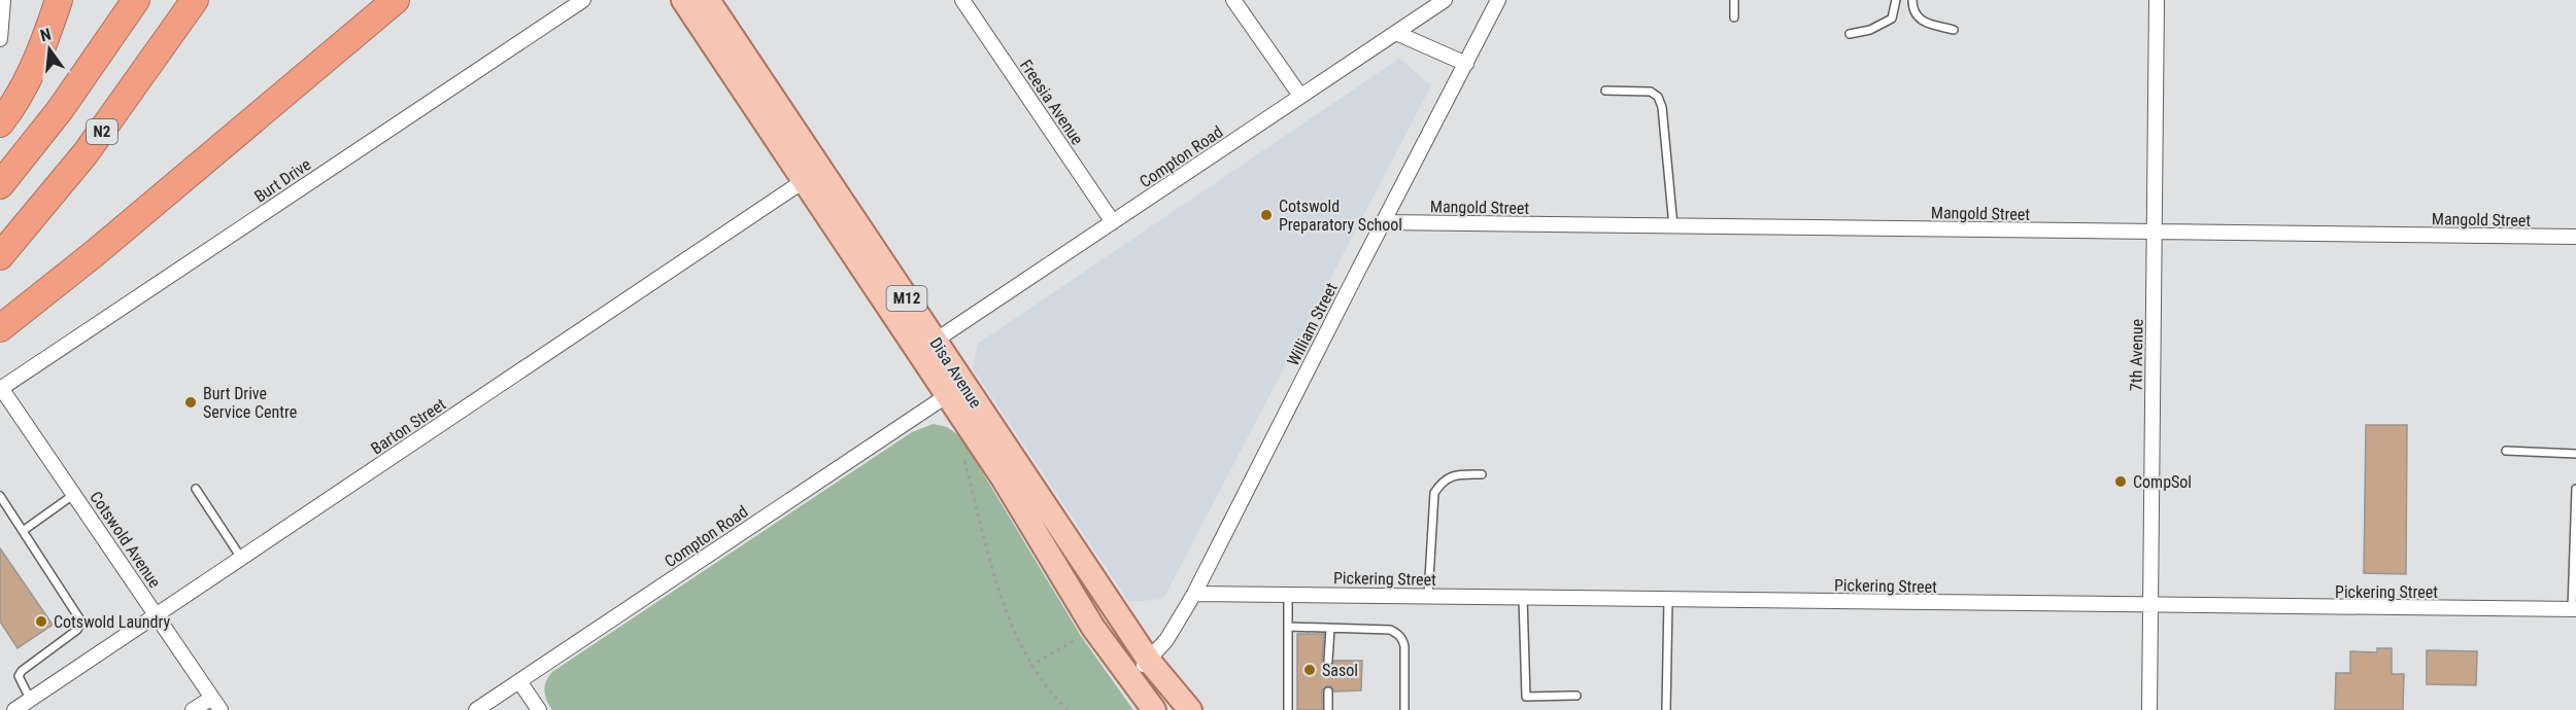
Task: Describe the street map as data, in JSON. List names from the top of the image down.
{
  "streets": {
    "highway": ["N2"],
    "main road": ["M12", "Disa Avenue"],
    "street": [
      "Freesia Avenue",
      "Compton Road",
      "Burt Drive",
      "Mangold Street",
      "William Street",
      "7th Avenue",
      "Barton Street",
      "Cotswold Avenue",
      "Pickering Street"
    ]
  },
  "crossings": [
    ["Freesia Avenue", "Compton Road"],
    ["Compton Road", "Disa Avenue"],
    ["Burt Drive", "Cotswold Avenue"],
    ["Mangold Street", "William Street"],
    ["Mangold Street", "7th Avenue"],
    ["William Street", "Disa Avenue"],
    ["William Street", "Pickering Street"],
    ["7th Avenue", "Pickering Street"],
    ["Disa Avenue", "Barton Street"],
    ["Barton Street", "Cotswold Avenue"]
  ],
  "places": [
    "Cotswold Preparatory School",
    "Burt Drive Service Centre",
    "CompSol",
    "Cotswold Laundry",
    "Sasol"
  ],
  "north": "top"
}
